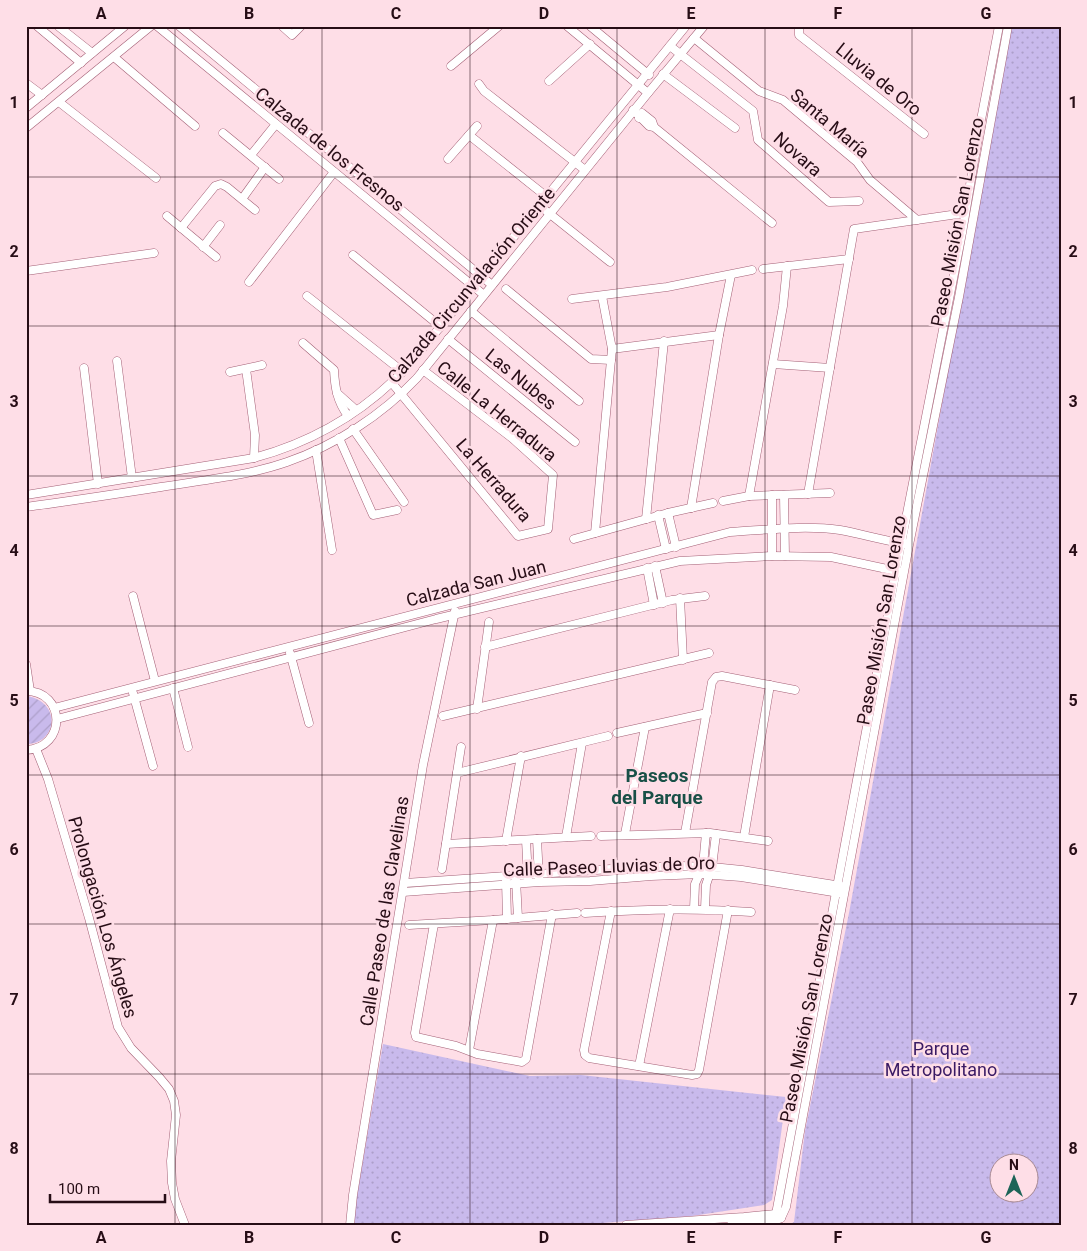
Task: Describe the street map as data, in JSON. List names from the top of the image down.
{
  "streets": {
    "street": [
      "Lluvia de Oro",
      "Santa María",
      "Calzada de los Fresnos",
      "Novara",
      "Paseo Misión San Lorenzo",
      "Calzada Circunvalación Oriente",
      "Las Nubes",
      "Calle La Herradura",
      "La Herradura",
      "Calzada San Juan",
      "Calle Paseo Lluvias de Oro",
      "Calle Paseo de las Clavelinas",
      "Prolongación Los Ángeles"
    ]
  },
  "crossings": [
    ["Santa María", "Calzada Circunvalación Oriente"],
    ["Calzada de los Fresnos", "Calzada Circunvalación Oriente"],
    ["Novara", "Calzada Circunvalación Oriente"],
    ["Paseo Misión San Lorenzo", "Calzada San Juan"],
    ["Paseo Misión San Lorenzo", "Calle Paseo Lluvias de Oro"],
    ["Calzada Circunvalación Oriente", "Las Nubes"],
    ["Calzada Circunvalación Oriente", "Calle La Herradura"],
    ["Calzada Circunvalación Oriente", "La Herradura"],
    ["Calle La Herradura", "La Herradura"],
    ["Calzada San Juan", "Calle Paseo de las Clavelinas"],
    ["Calle Paseo Lluvias de Oro", "Calle Paseo de las Clavelinas"]
  ],
  "districts": ["Paseos del Parque"],
  "parks": ["Parque Metropolitano"],
  "scale_bar": "100 m",
  "north": "top",
  "grid": {
    "columns": [
      "A",
      "B",
      "C",
      "D",
      "E",
      "F",
      "G"
    ],
    "rows": [
      "1",
      "2",
      "3",
      "4",
      "5",
      "6",
      "7",
      "8"
    ]
  }
}
